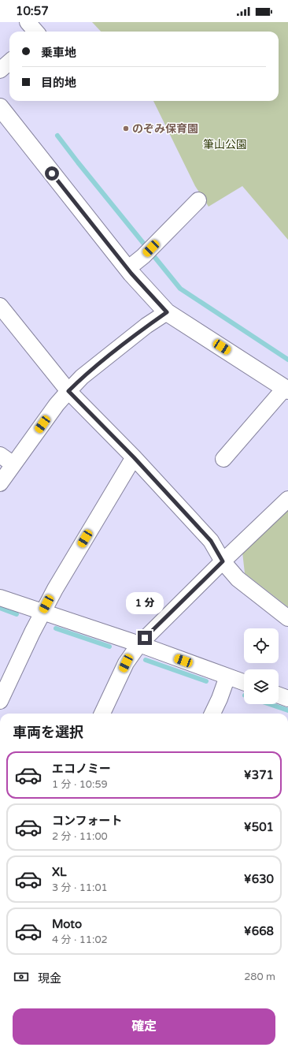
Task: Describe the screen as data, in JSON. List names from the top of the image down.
{
  "parks": ["筆山公園"],
  "places": ["のぞみ保育園"],
  "page": {
    "status": "10:57",
    "banner": ["乗車地", "目的地"],
    "bubble": "1 分",
    "heading": "車両を選択",
    "list": [
      {
        "name": "エコノミー",
        "note": "1 分 · 10:59",
        "value": "¥371"
      },
      {
        "name": "コンフォート",
        "note": "2 分 · 11:00",
        "value": "¥501"
      },
      {
        "name": "XL",
        "note": "3 分 · 11:01",
        "value": "¥630"
      },
      {
        "name": "Moto",
        "note": "4 分 · 11:02",
        "value": "¥668"
      }
    ],
    "pay": ["現金", "280 m"],
    "buttons": "確定"
  }
}
